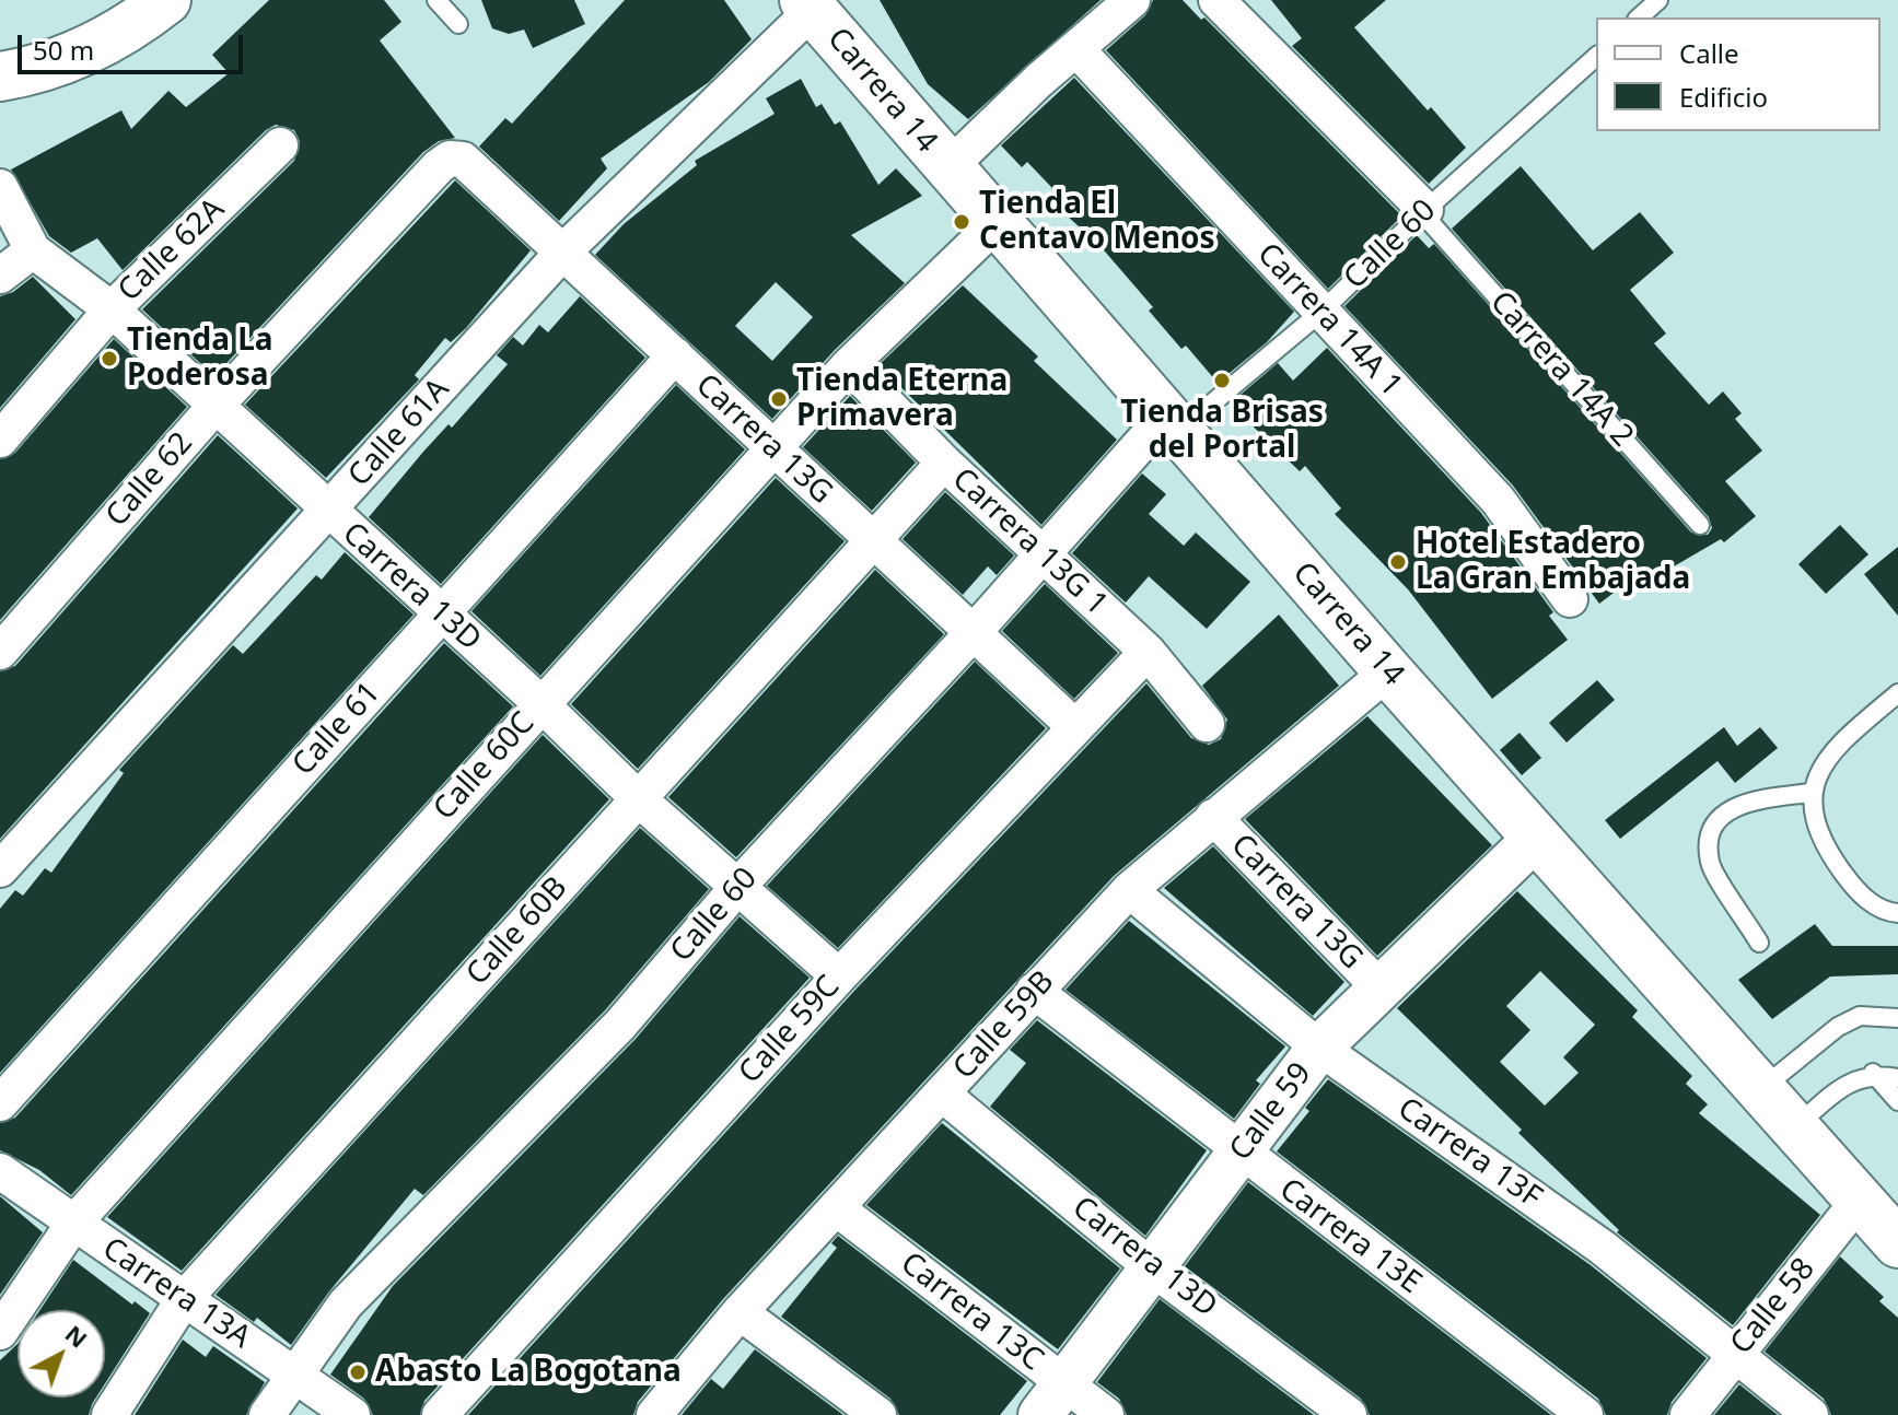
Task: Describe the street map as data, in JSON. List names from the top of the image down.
{
  "streets": {
    "main road": ["Carrera 14"],
    "street": [
      "Calle 60",
      "Calle 62A",
      "Carrera 14A 1",
      "Carrera 14A 2",
      "Calle 61A",
      "Carrera 13G",
      "Calle 62",
      "Carrera 13G 1",
      "Carrera 13D",
      "Calle 61",
      "Calle 60C",
      "Calle 60B",
      "Calle 59B",
      "Calle 59C",
      "Calle 59",
      "Carrera 13F",
      "Carrera 13E",
      "Carrera 13A",
      "Calle 58",
      "Carrera 13C"
    ]
  },
  "crossings": [
    ["Carrera 14", "Calle 60"],
    ["Carrera 14", "Calle 61A"],
    ["Carrera 14", "Calle 60C"],
    ["Carrera 14", "Calle 59B"],
    ["Carrera 14", "Calle 59"],
    ["Carrera 14", "Calle 58"],
    ["Calle 60", "Carrera 14A 1"],
    ["Calle 60", "Carrera 14A 2"],
    ["Calle 60", "Carrera 13G"],
    ["Calle 60", "Carrera 13G 1"],
    ["Calle 60", "Carrera 13D"],
    ["Calle 60", "Carrera 13A"],
    ["Calle 62A", "Carrera 13D"],
    ["Calle 61A", "Carrera 13G"],
    ["Calle 61A", "Carrera 13D"],
    ["Carrera 13G", "Calle 62"],
    ["Carrera 13G", "Calle 61"],
    ["Carrera 13G", "Calle 60C"],
    ["Carrera 13G", "Calle 60B"],
    ["Carrera 13G", "Calle 59B"],
    ["Carrera 13G", "Calle 59C"],
    ["Carrera 13G", "Calle 59"],
    ["Calle 62", "Carrera 13D"],
    ["Carrera 13G 1", "Calle 60C"],
    ["Carrera 13G 1", "Calle 60B"],
    ["Carrera 13G 1", "Calle 59C"],
    ["Carrera 13D", "Calle 61"],
    ["Carrera 13D", "Calle 60C"],
    ["Carrera 13D", "Calle 60B"],
    ["Carrera 13D", "Calle 59B"],
    ["Carrera 13D", "Calle 59C"],
    ["Carrera 13D", "Calle 59"],
    ["Calle 60C", "Carrera 13A"],
    ["Calle 60B", "Carrera 13A"],
    ["Calle 59B", "Carrera 13F"],
    ["Calle 59B", "Carrera 13E"],
    ["Calle 59B", "Carrera 13C"],
    ["Calle 59", "Carrera 13F"],
    ["Calle 59", "Carrera 13E"],
    ["Calle 59", "Carrera 13C"],
    ["Carrera 13F", "Calle 58"]
  ],
  "places": [
    "Tienda El Centavo Menos",
    "Tienda La Poderosa",
    "Tienda Brisas del Portal",
    "Tienda Eterna Primavera",
    "Hotel Estadero La Gran Embajada",
    "Abasto La Bogotana"
  ],
  "legend": ["Calle", "Edificio"],
  "scale_bar": "50 m",
  "north": "top right"
}
